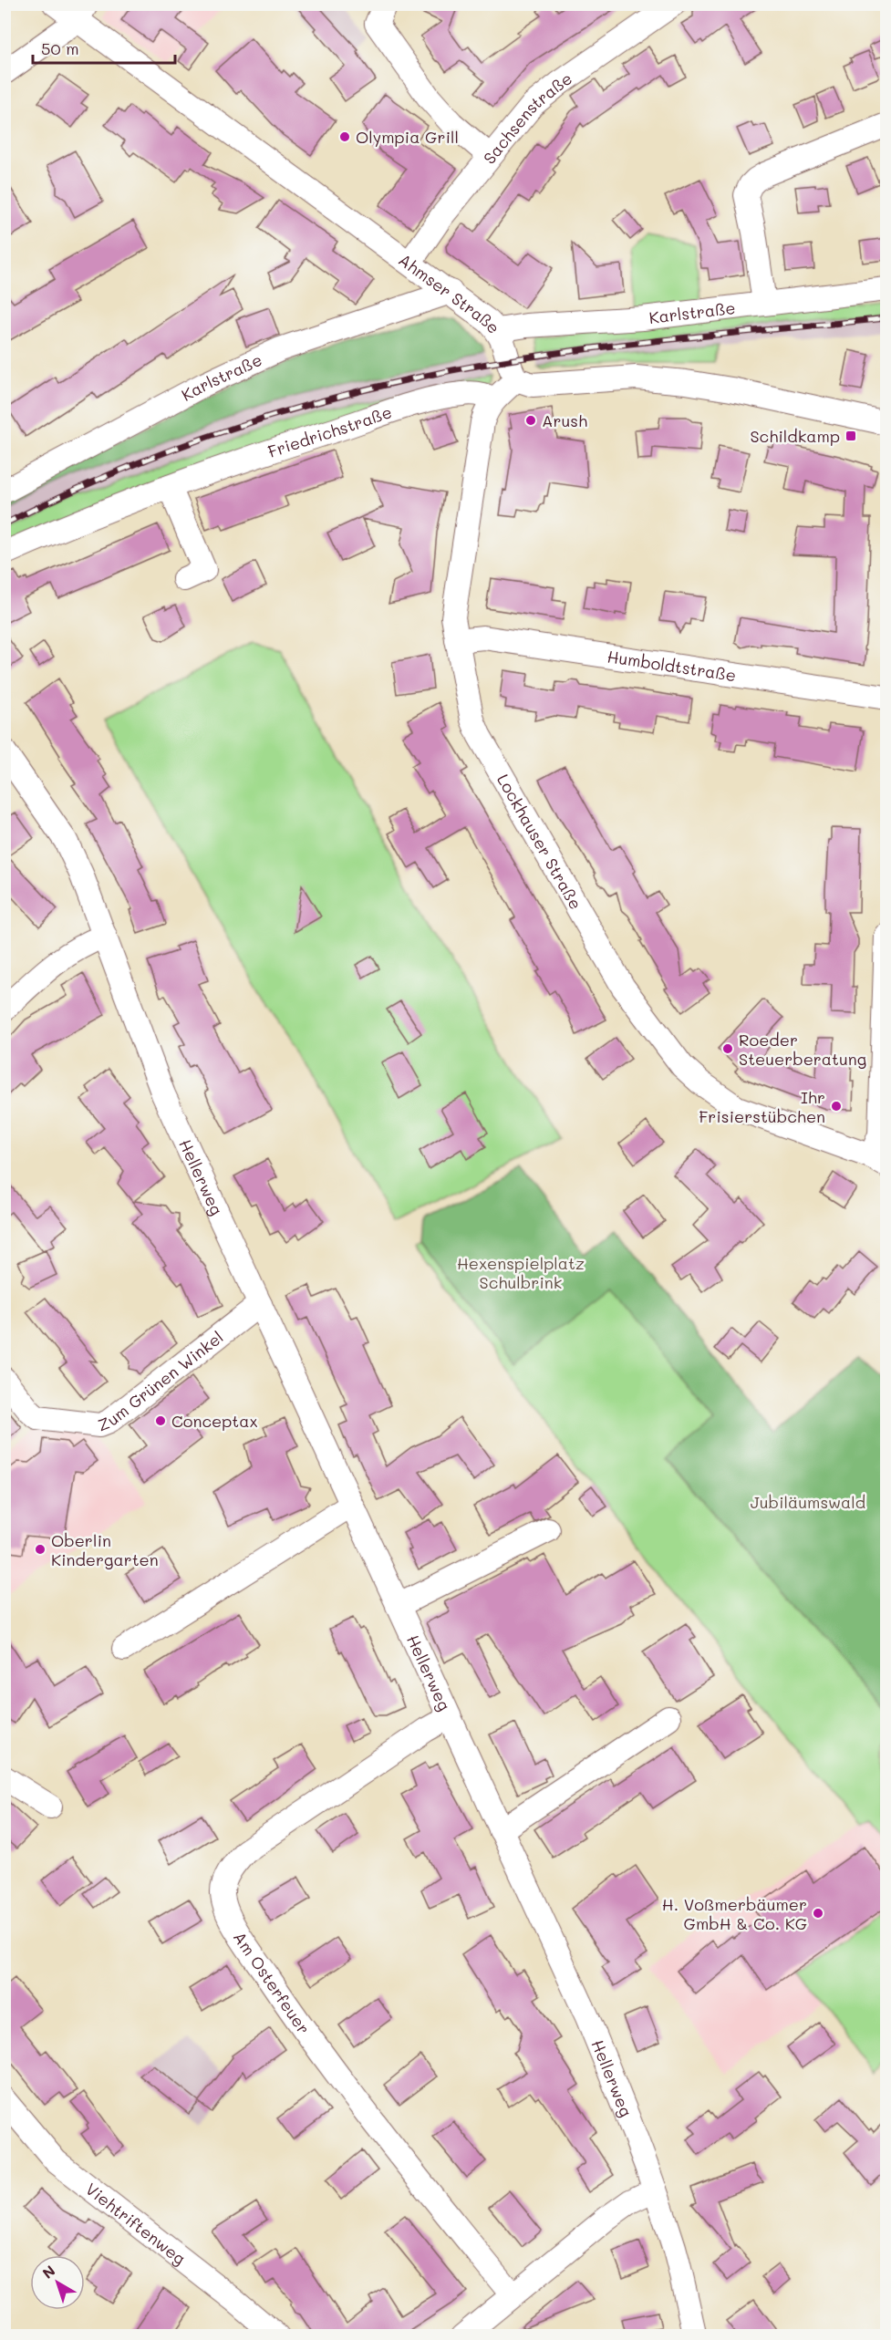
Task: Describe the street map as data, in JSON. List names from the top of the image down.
{
  "streets": {
    "street": [
      "Sachsenstraße",
      "Ahmser Straße",
      "Karlstraße",
      "Friedrichstraße",
      "Humboldtstraße",
      "Lockhauser Straße",
      "Hellerweg",
      "Zum Grünen Winkel",
      "Am Osterfeuer",
      "Viehtriftenweg"
    ]
  },
  "crossings": [
    ["Sachsenstraße", "Ahmser Straße"],
    ["Ahmser Straße", "Karlstraße"],
    ["Ahmser Straße", "Lockhauser Straße"],
    ["Friedrichstraße", "Lockhauser Straße"],
    ["Humboldtstraße", "Lockhauser Straße"],
    ["Hellerweg", "Zum Grünen Winkel"],
    ["Hellerweg", "Am Osterfeuer"]
  ],
  "parks": ["Hexenspielplatz Schulbrink", "Jubiläumswald"],
  "places": {
    "other": [
      "Olympia Grill",
      "Arush",
      "Roeder Steuerberatung",
      "Ihr Frisierstübchen",
      "Conceptax",
      "Oberlin Kindergarten",
      "H. Voßmerbäumer GmbH & Co. KG"
    ],
    "transit": ["Schildkamp"]
  },
  "scale_bar": "50 m",
  "north": "top left"
}
